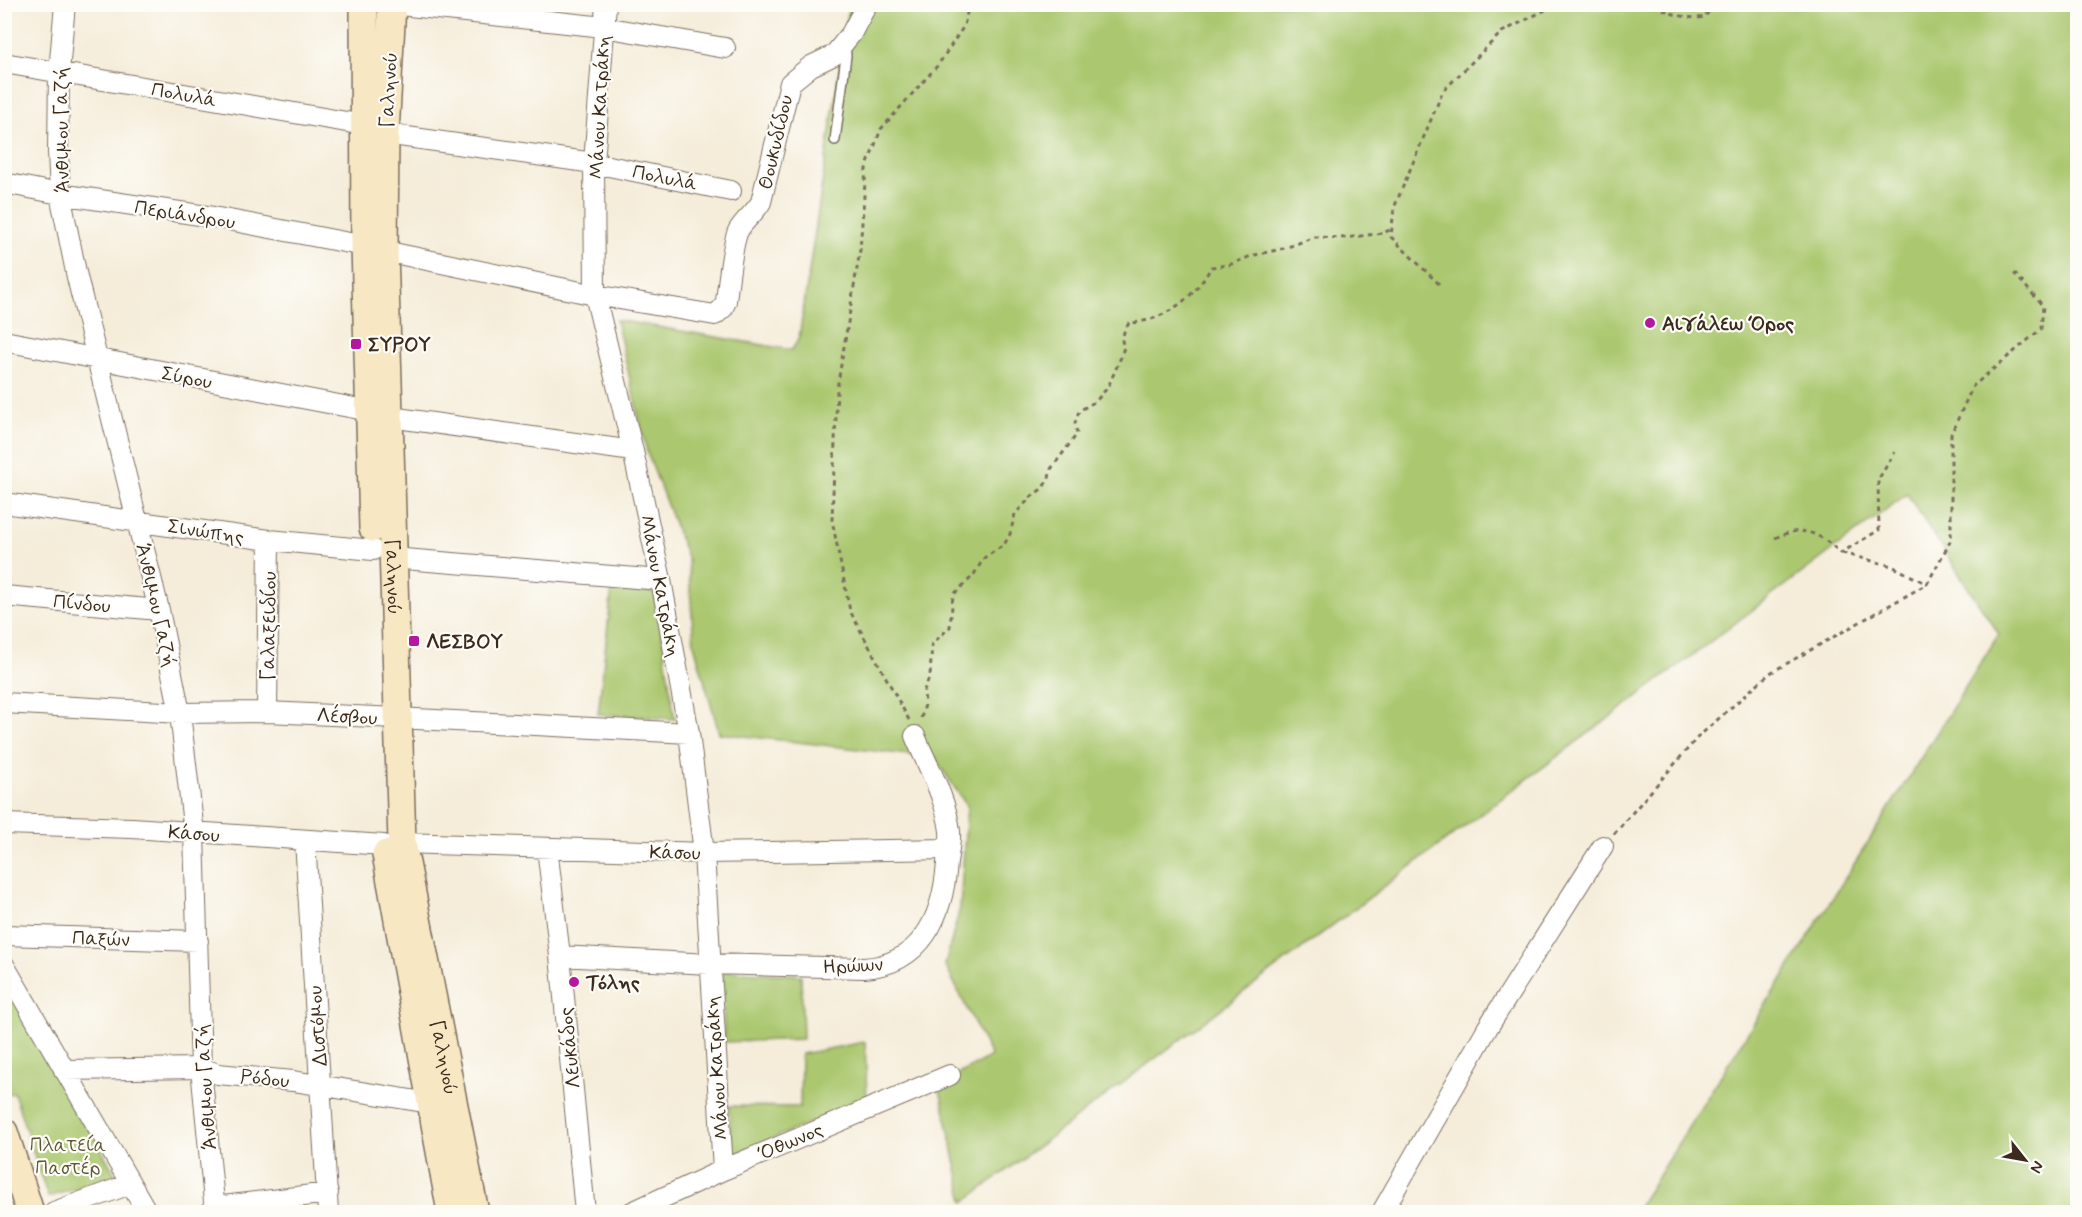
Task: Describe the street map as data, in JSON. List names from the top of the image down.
{
  "streets": {
    "street": [
      "Γαληνού",
      "Πολυλά",
      "Μάνου Κατράκη",
      "Άνθιμου Γαζή",
      "Θουκυδίδου",
      "Περιάνδρου",
      "Σύρου",
      "Σινώπης",
      "Πίνδου",
      "Γαλαξειδίου",
      "Λέσβου",
      "Κάσου",
      "Παξών",
      "Ηρώων",
      "Διστόμου",
      "Λευκάδος",
      "Ρόδου",
      "Όθωνος"
    ]
  },
  "crossings": [
    ["Γαληνού", "Πολυλά"],
    ["Γαληνού", "Περιάνδρου"],
    ["Γαληνού", "Σύρου"],
    ["Γαληνού", "Σινώπης"],
    ["Γαληνού", "Λέσβου"],
    ["Γαληνού", "Κάσου"],
    ["Γαληνού", "Ρόδου"],
    ["Πολυλά", "Μάνου Κατράκη"],
    ["Πολυλά", "Άνθιμου Γαζή"],
    ["Μάνου Κατράκη", "Θουκυδίδου"],
    ["Μάνου Κατράκη", "Περιάνδρου"],
    ["Μάνου Κατράκη", "Σύρου"],
    ["Μάνου Κατράκη", "Σινώπης"],
    ["Μάνου Κατράκη", "Λέσβου"],
    ["Μάνου Κατράκη", "Κάσου"],
    ["Μάνου Κατράκη", "Ηρώων"],
    ["Μάνου Κατράκη", "Όθωνος"],
    ["Άνθιμου Γαζή", "Περιάνδρου"],
    ["Άνθιμου Γαζή", "Σύρου"],
    ["Άνθιμου Γαζή", "Σινώπης"],
    ["Άνθιμου Γαζή", "Πίνδου"],
    ["Άνθιμου Γαζή", "Λέσβου"],
    ["Άνθιμου Γαζή", "Κάσου"],
    ["Άνθιμου Γαζή", "Παξών"],
    ["Άνθιμου Γαζή", "Ρόδου"],
    ["Θουκυδίδου", "Περιάνδρου"],
    ["Σινώπης", "Γαλαξειδίου"],
    ["Γαλαξειδίου", "Λέσβου"],
    ["Κάσου", "Ηρώων"],
    ["Κάσου", "Διστόμου"],
    ["Κάσου", "Λευκάδος"],
    ["Ηρώων", "Λευκάδος"],
    ["Διστόμου", "Ρόδου"]
  ],
  "parks": ["Πλατεία Παστέρ"],
  "places": {
    "other": ["Αιγάλεω Όρος", "Τόλης"],
    "transit": ["ΣΥΡΟΥ", "ΛΕΣΒΟΥ"]
  },
  "north": "bottom right"
}
